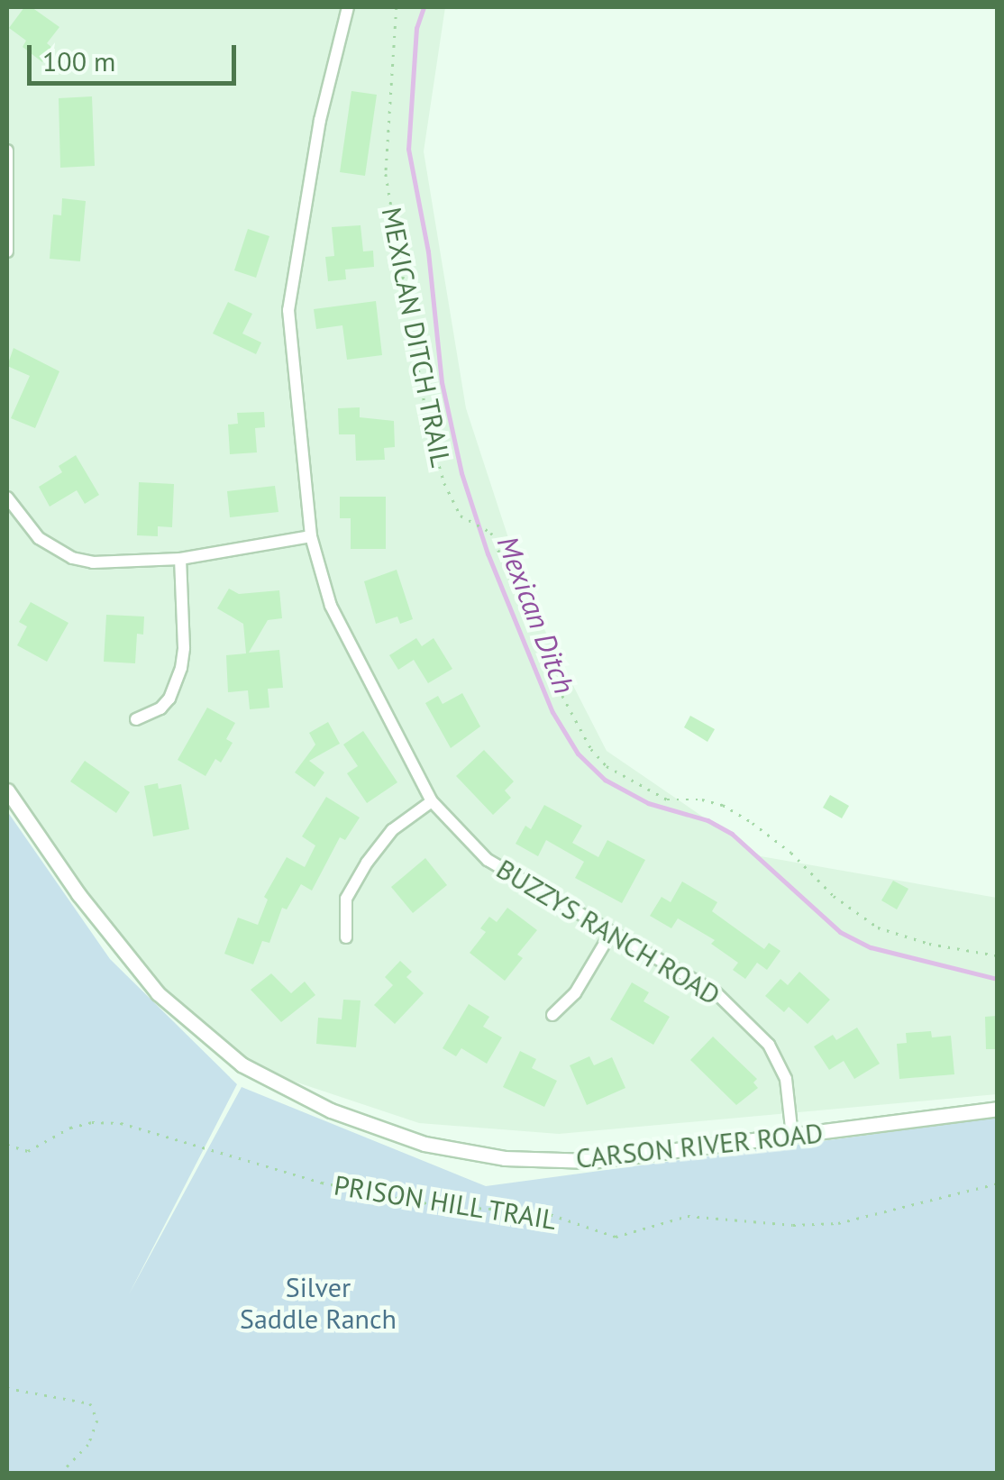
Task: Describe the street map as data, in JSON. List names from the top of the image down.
{
  "streets": {
    "street": ["BUZZYS RANCH ROAD", "CARSON RIVER ROAD"],
    "path": ["MEXICAN DITCH TRAIL", "PRISON HILL TRAIL"]
  },
  "crossings": [
    ["BUZZYS RANCH ROAD", "CARSON RIVER ROAD"]
  ],
  "water": ["Mexican Ditch"],
  "parks": ["Silver Saddle Ranch"],
  "scale_bar": "100 m"
}
